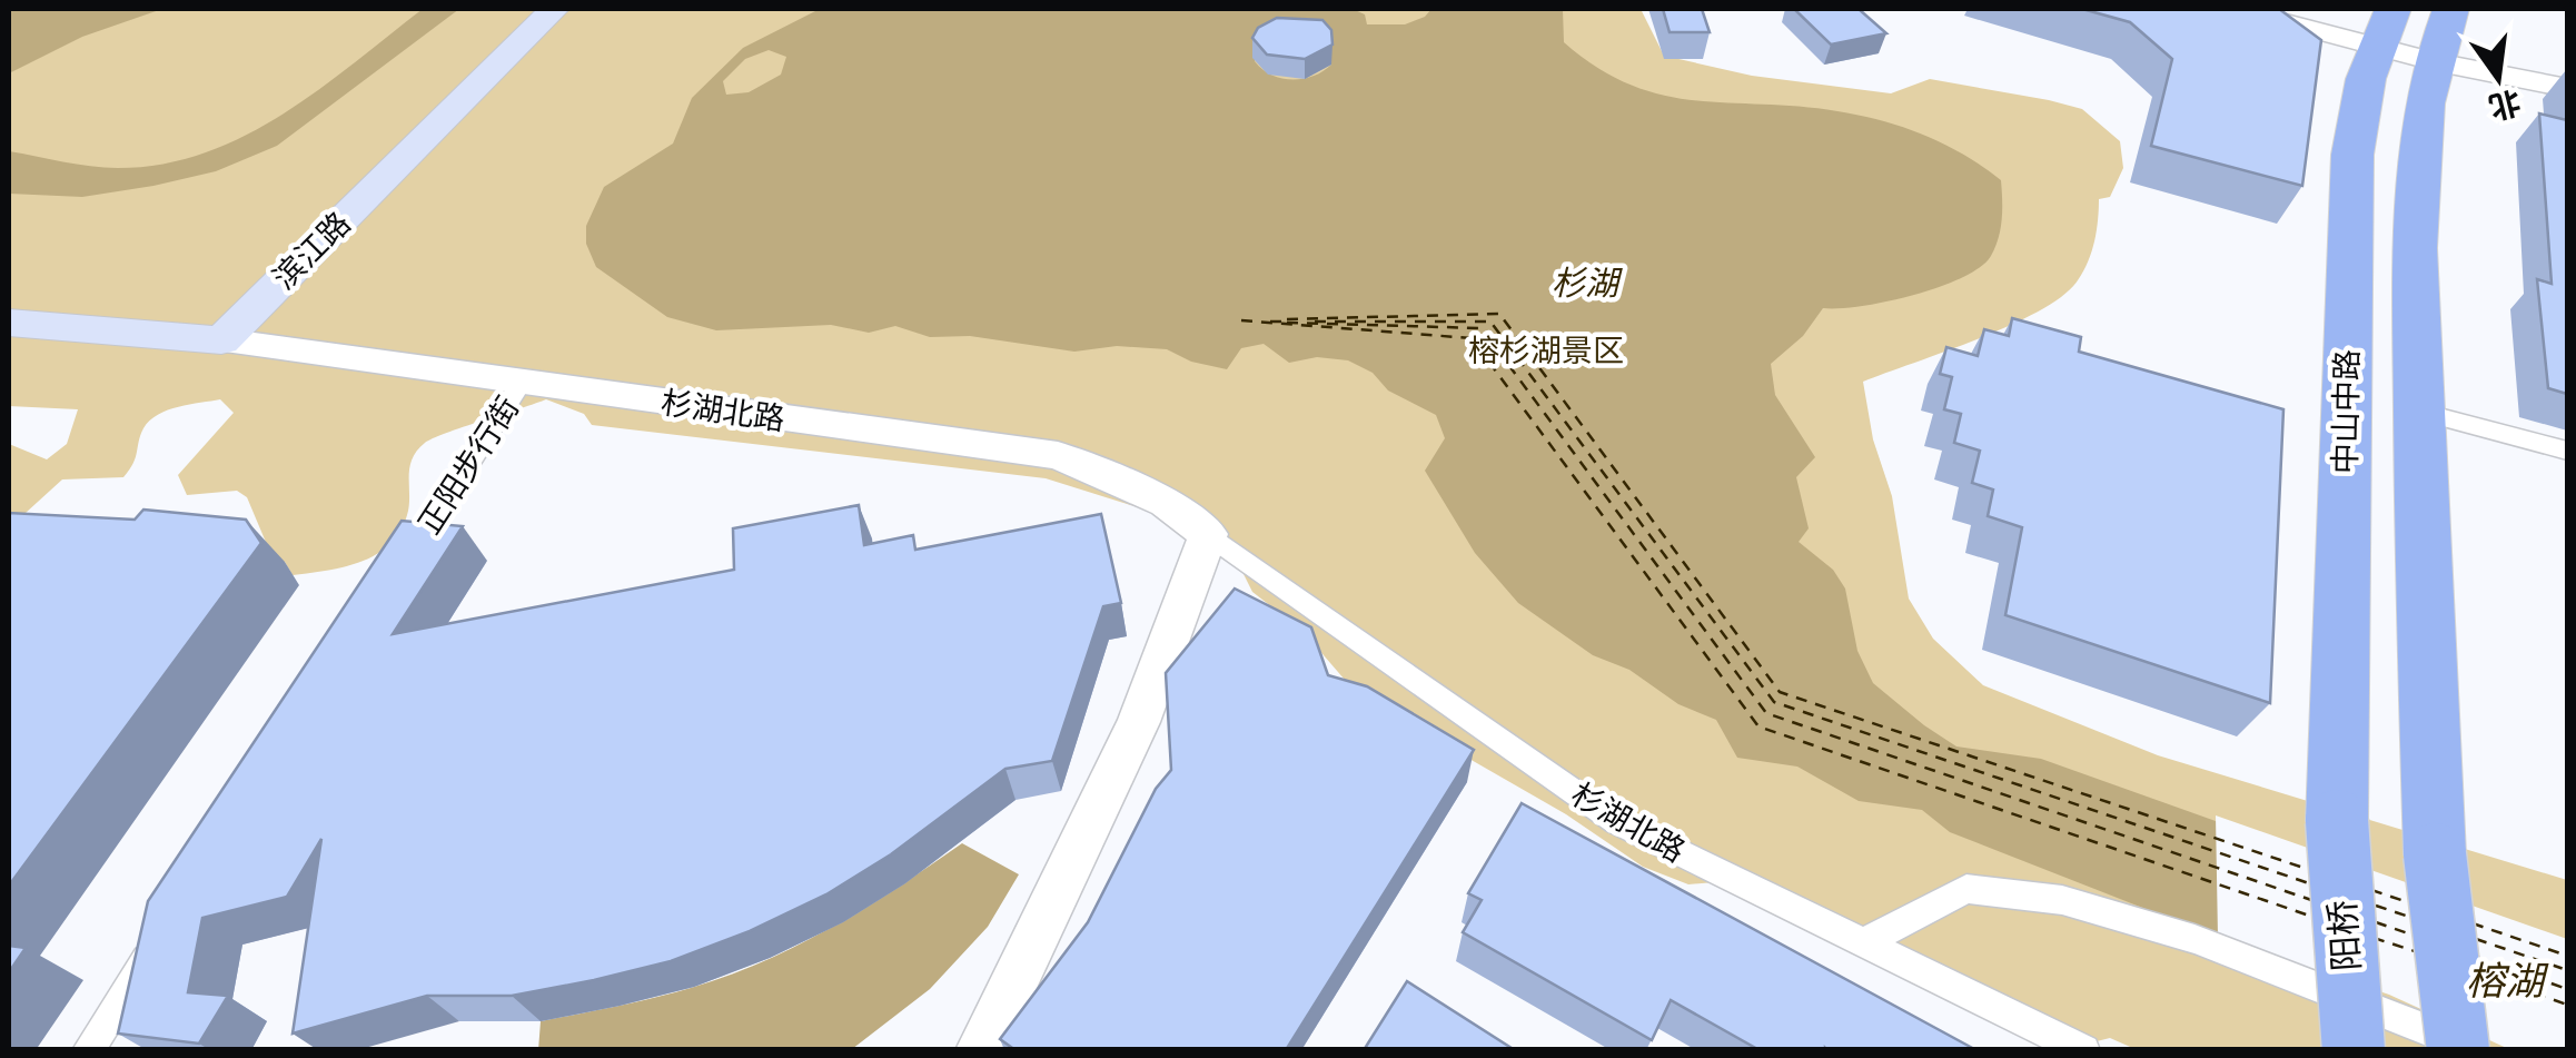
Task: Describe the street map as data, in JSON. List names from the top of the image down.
{
  "streets": {
    "highway": ["中山中路", "阳桥"],
    "main road": ["滨江路"],
    "street": ["杉湖北路", "正阳步行街"]
  },
  "crossings": [
    ["滨江路", "杉湖北路"],
    ["杉湖北路", "正阳步行街"],
    ["中山中路", "阳桥"]
  ],
  "water": ["杉湖", "榕湖"],
  "parks": ["榕杉湖景区"],
  "north": "bottom"
}
